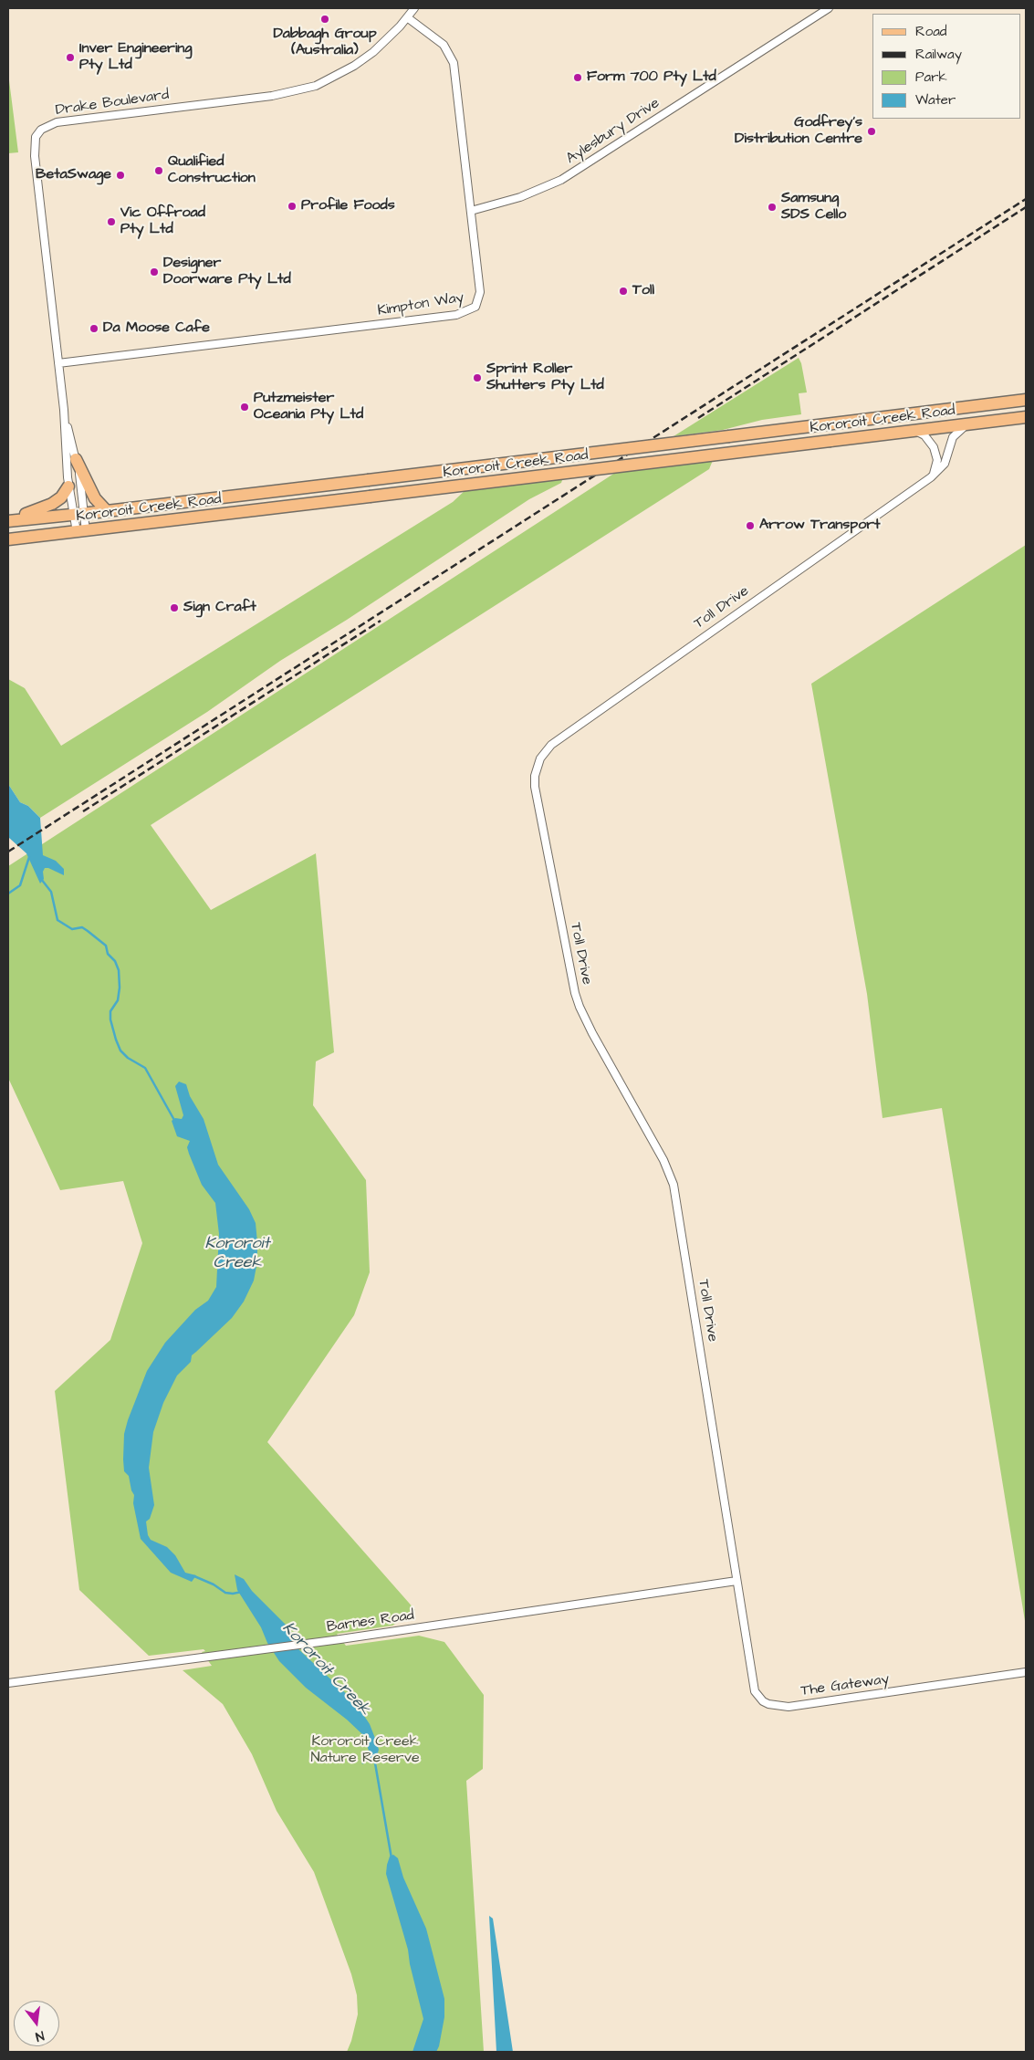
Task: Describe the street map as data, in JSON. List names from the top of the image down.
{
  "streets": {
    "main road": ["Kororoit Creek Road"],
    "street": [
      "Drake Boulevard",
      "Aylesbury Drive",
      "Kimpton Way",
      "Toll Drive",
      "Barnes Road",
      "The Gateway"
    ]
  },
  "crossings": [
    ["Drake Boulevard", "Kimpton Way"],
    ["Drake Boulevard", "Kororoit Creek Road"],
    ["Aylesbury Drive", "Kimpton Way"],
    ["Kororoit Creek Road", "Toll Drive"],
    ["Toll Drive", "Barnes Road"],
    ["Toll Drive", "The Gateway"]
  ],
  "water": ["Kororoit Creek"],
  "parks": ["Kororoit Creek Nature Reserve"],
  "places": [
    "Dabbagh Group (Australia)",
    "Inver Engineering Pty Ltd",
    "Form 700 Pty Ltd",
    "Godfrey's Distribution Centre",
    "Qualified Construction",
    "BetaSwage",
    "Profile Foods",
    "Samsung SDS Cello",
    "Vic Offroad Pty Ltd",
    "Designer Doorware Pty Ltd",
    "Toll",
    "Da Moose Cafe",
    "Sprint Roller Shutters Pty Ltd",
    "Putzmeister Oceania Pty Ltd",
    "Arrow Transport",
    "Sign Craft"
  ],
  "legend": [
    "Road",
    "Railway",
    "Park",
    "Water"
  ],
  "north": "bottom"
}
